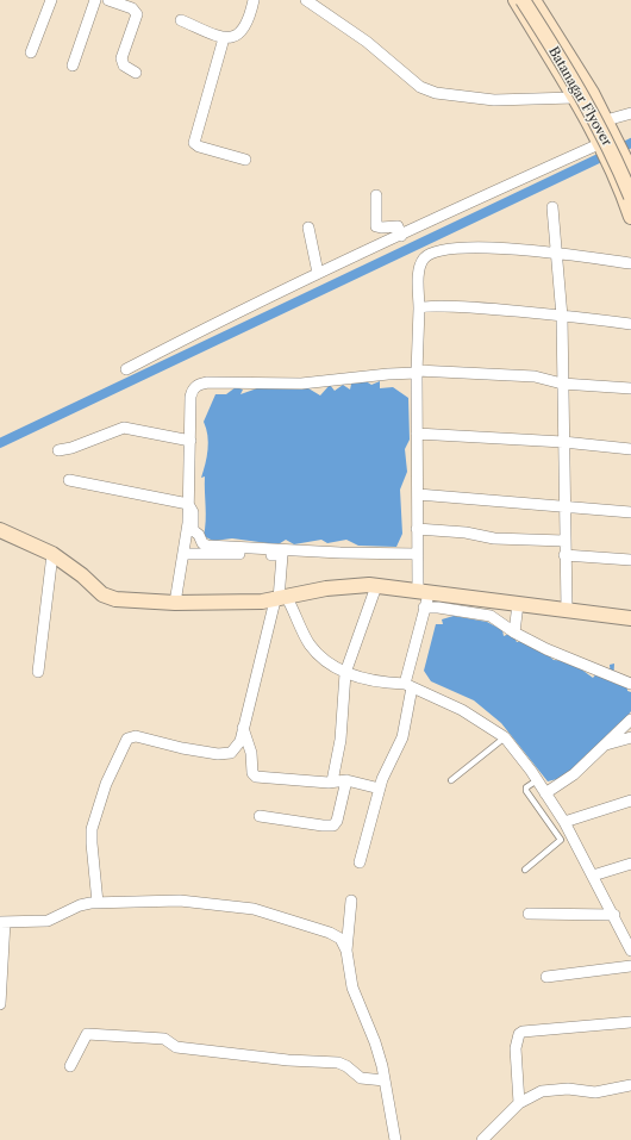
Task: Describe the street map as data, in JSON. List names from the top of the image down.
{
  "streets": {
    "street": ["Batanagar Flyover"]
  }
}
